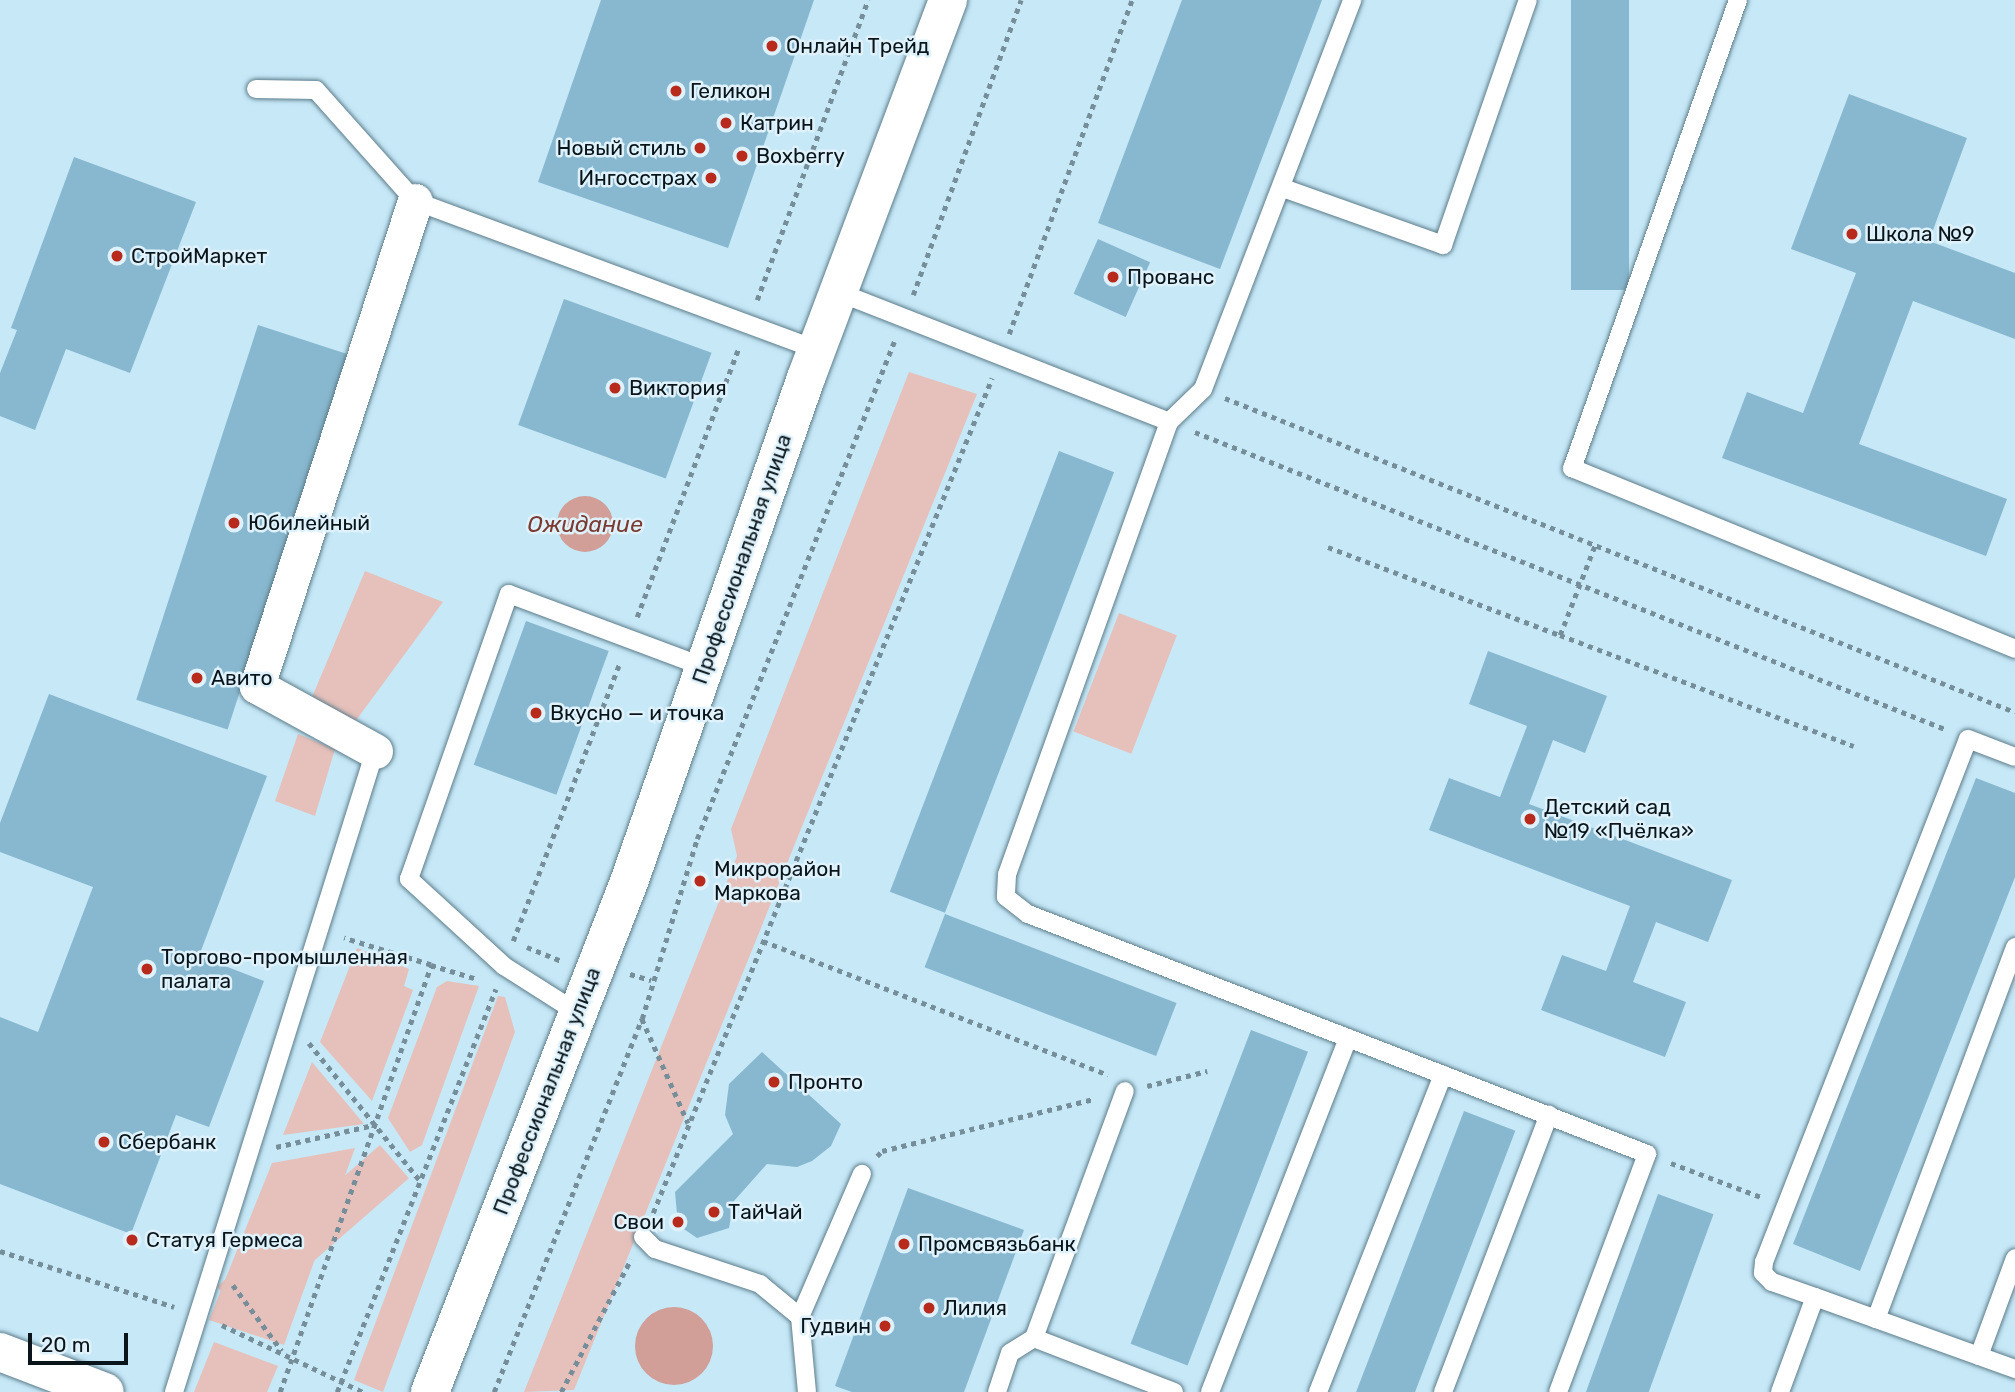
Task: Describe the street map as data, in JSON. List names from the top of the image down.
{
  "streets": {
    "main road": ["Профессиональная улица"]
  },
  "water": ["Ожидание"],
  "places": [
    "Онлайн Трейд",
    "Геликон",
    "Катрин",
    "Новый стиль",
    "Boxberry",
    "Ингосстрах",
    "Школа №9",
    "СтройМаркет",
    "Прованс",
    "Виктория",
    "Юбилейный",
    "Авито",
    "Вкусно — и точка",
    "Детский сад №19 «Пчёлка»",
    "Микрорайон Маркова",
    "Торгово-промышленная палата",
    "Пронто",
    "Сбербанк",
    "ТайЧай",
    "Свои",
    "Статуя Гермеса",
    "Промсвязьбанк",
    "Лилия",
    "Гудвин"
  ],
  "scale_bar": "20 m"
}
